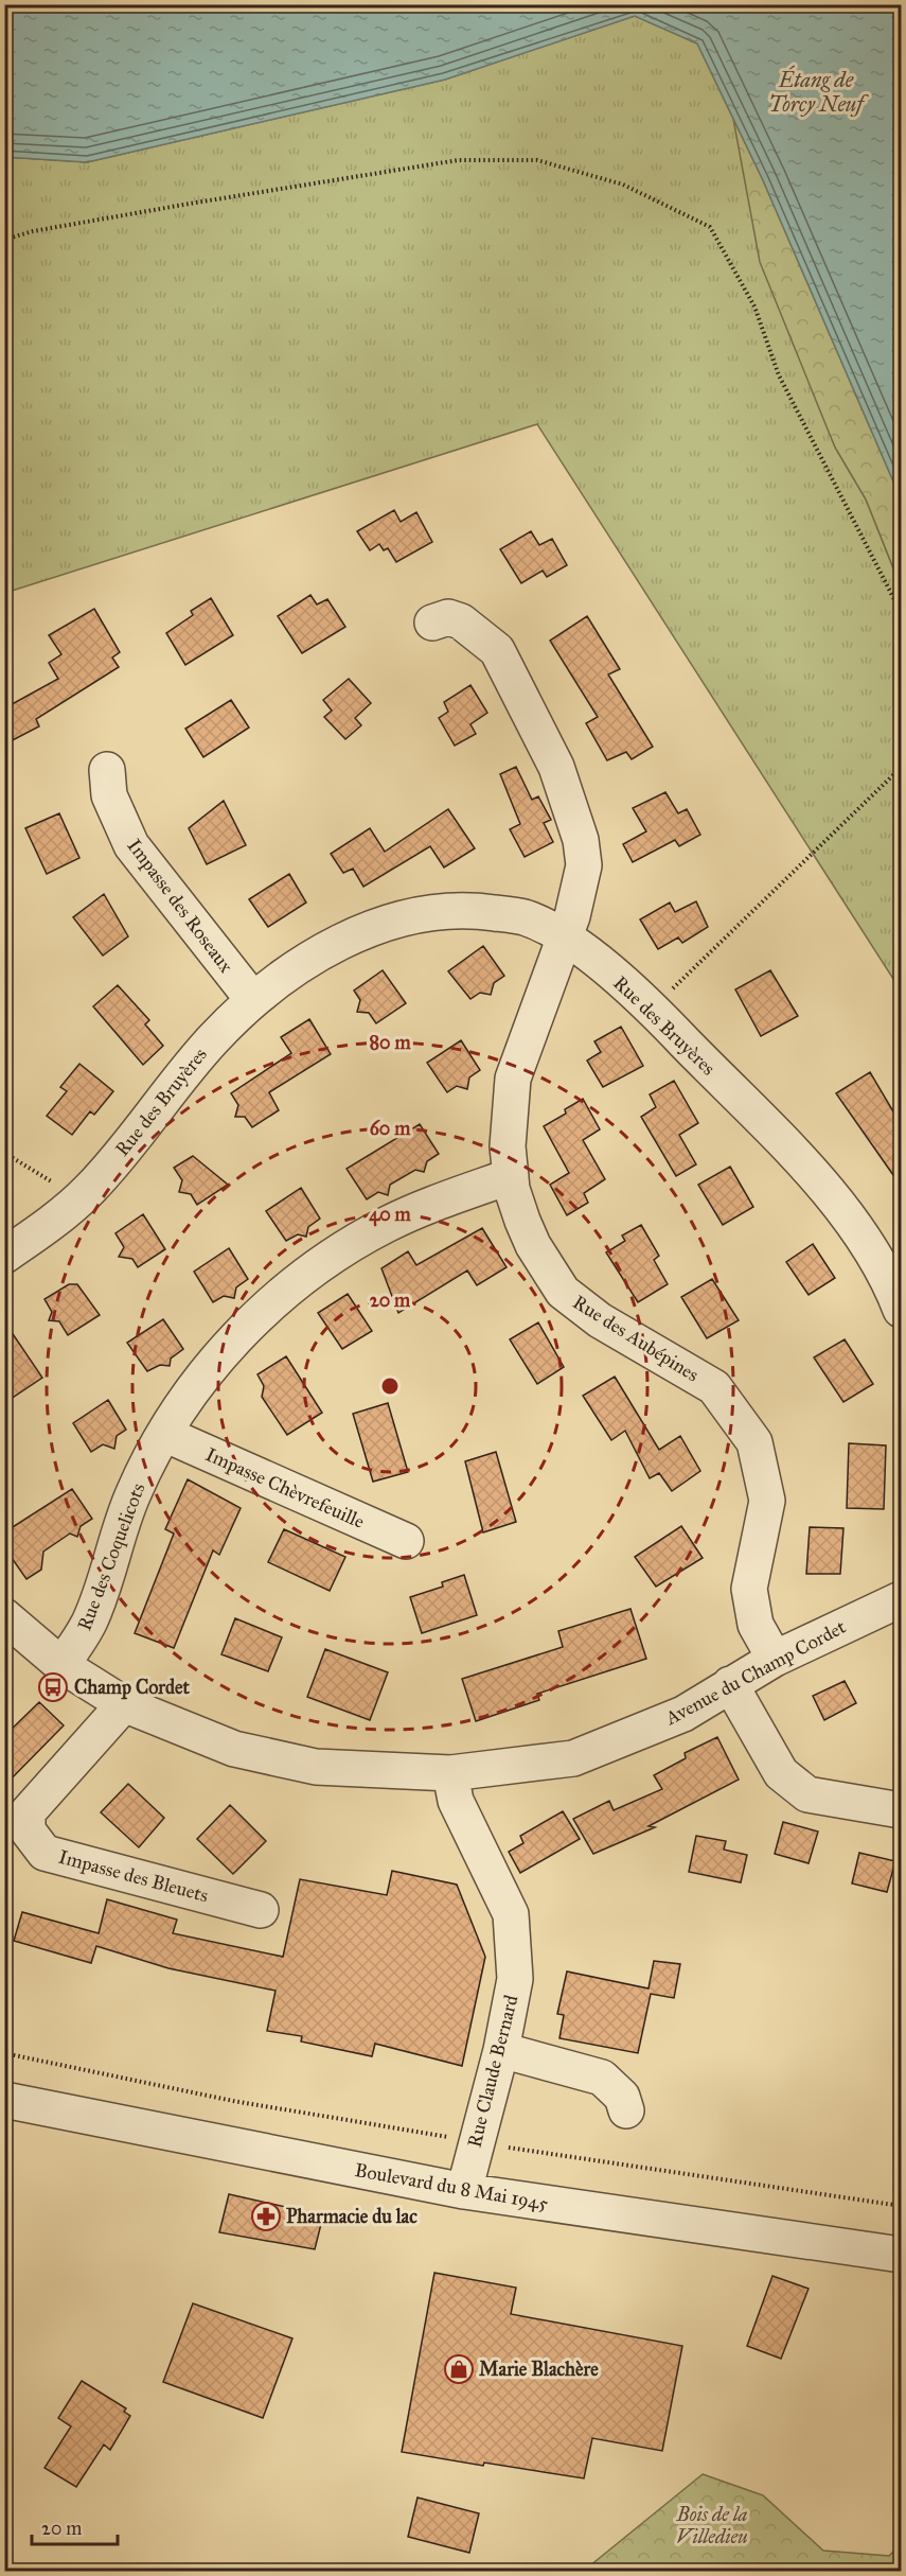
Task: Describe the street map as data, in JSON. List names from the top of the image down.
{
  "streets": {
    "street": [
      "Impasse des Roseaux",
      "Rue des Bruyères",
      "Rue des Aubépines",
      "Impasse Chèvrefeuille",
      "Rue des Coquelicots",
      "Avenue du Champ Cordet",
      "Impasse des Bleuets",
      "Rue Claude Bernard",
      "Boulevard du 8 Mai 1945"
    ]
  },
  "crossings": [
    ["Impasse des Roseaux", "Rue des Bruyères"],
    ["Rue des Bruyères", "Rue des Aubépines"],
    ["Rue des Aubépines", "Rue des Coquelicots"],
    ["Rue des Aubépines", "Avenue du Champ Cordet"],
    ["Impasse Chèvrefeuille", "Rue des Coquelicots"],
    ["Rue des Coquelicots", "Avenue du Champ Cordet"],
    ["Avenue du Champ Cordet", "Impasse des Bleuets"],
    ["Avenue du Champ Cordet", "Rue Claude Bernard"],
    ["Rue Claude Bernard", "Boulevard du 8 Mai 1945"]
  ],
  "water": ["Étang de Torcy Neuf"],
  "parks": ["Bois de la Villedieu"],
  "places": {
    "bus stop": ["Champ Cordet"],
    "pharmacy": ["Pharmacie du lac"],
    "shop": ["Marie Blachère"]
  },
  "scale_bar": "20 m",
  "rings": [
    "80 m",
    "60 m",
    "40 m",
    "20 m"
  ]
}
